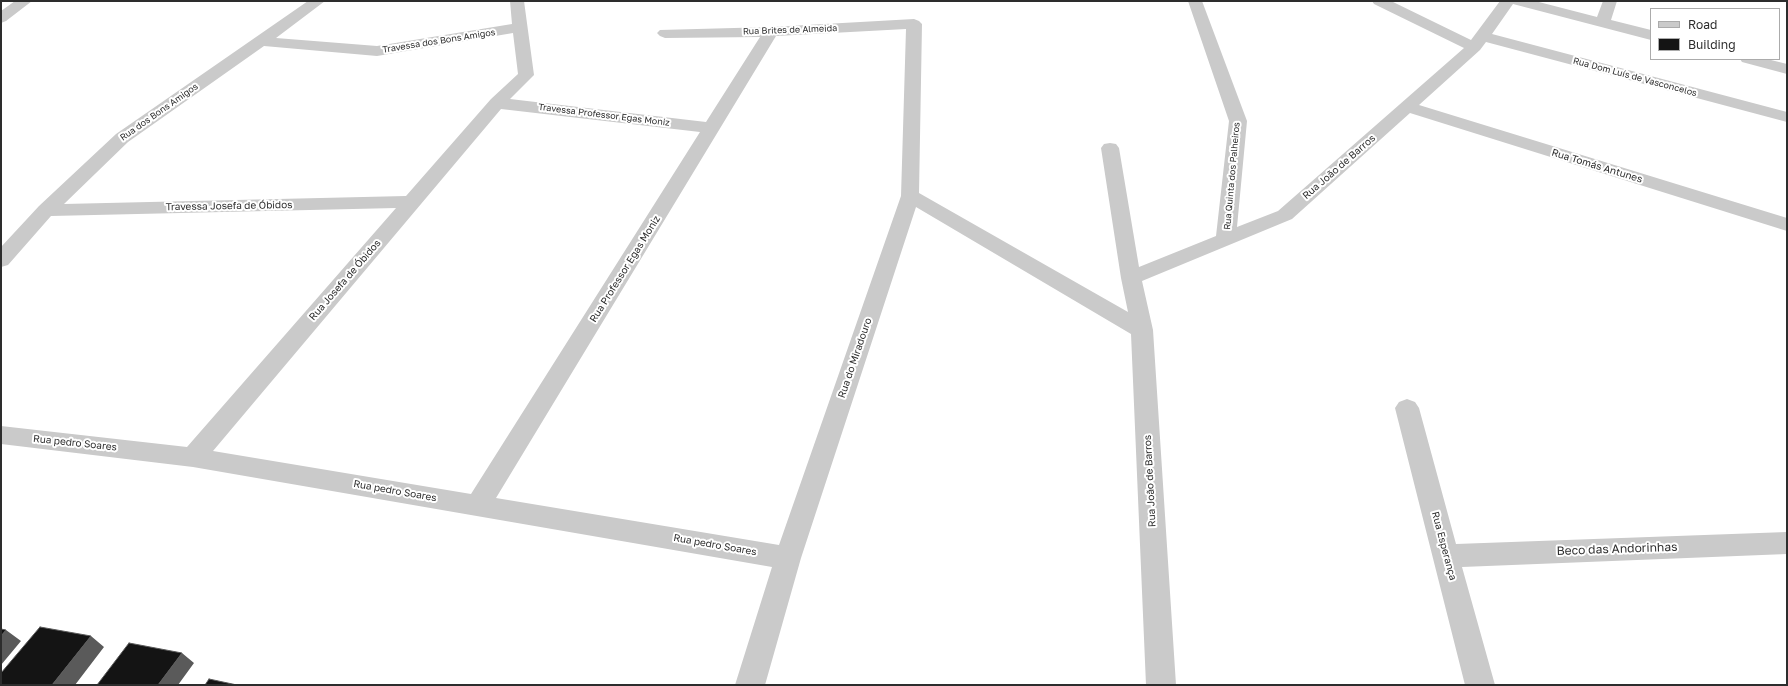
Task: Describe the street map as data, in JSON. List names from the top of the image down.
{
  "streets": {
    "street": [
      "Rua Brites de Almeida",
      "Travessa dos Bons Amigos",
      "Rua Dom Luís de Vasconcelos",
      "Rua dos Bons Amigos",
      "Travessa Professor Egas Moniz",
      "Rua Tomás Antunes",
      "Rua João de Barros",
      "Rua Quinta dos Palheiros",
      "Travessa Josefa de Óbidos",
      "Rua Professor Egas Moniz",
      "Rua Josefa de Óbidos",
      "Rua do Miradouro",
      "Rua pedro Soares",
      "Rua Esperança",
      "Beco das Andorinhas"
    ]
  },
  "crossings": [
    ["Rua Brites de Almeida", "Rua Professor Egas Moniz"],
    ["Rua Brites de Almeida", "Rua do Miradouro"],
    ["Travessa dos Bons Amigos", "Rua dos Bons Amigos"],
    ["Travessa dos Bons Amigos", "Rua Josefa de Óbidos"],
    ["Rua Dom Luís de Vasconcelos", "Rua João de Barros"],
    ["Rua dos Bons Amigos", "Travessa Josefa de Óbidos"],
    ["Travessa Professor Egas Moniz", "Rua Professor Egas Moniz"],
    ["Travessa Professor Egas Moniz", "Rua Josefa de Óbidos"],
    ["Rua Tomás Antunes", "Rua João de Barros"],
    ["Rua João de Barros", "Rua Quinta dos Palheiros"],
    ["Travessa Josefa de Óbidos", "Rua Josefa de Óbidos"],
    ["Rua Professor Egas Moniz", "Rua pedro Soares"],
    ["Rua Josefa de Óbidos", "Rua pedro Soares"],
    ["Rua do Miradouro", "Rua pedro Soares"],
    ["Rua Esperança", "Beco das Andorinhas"]
  ],
  "legend": ["Road", "Building"]
}
